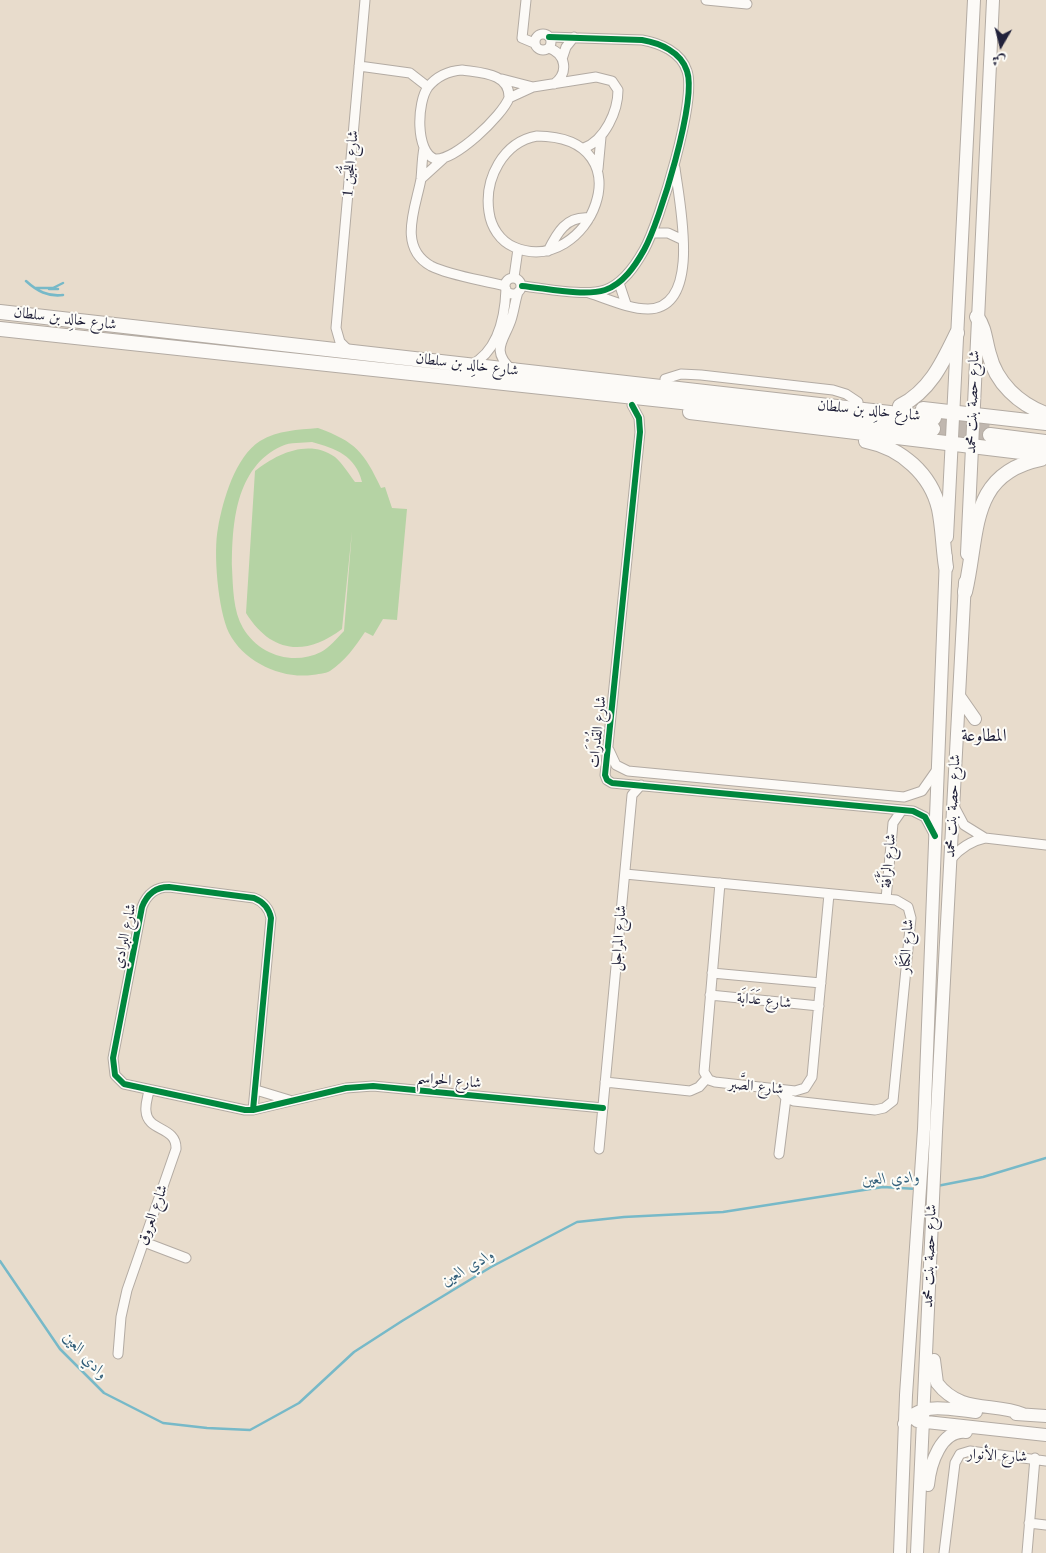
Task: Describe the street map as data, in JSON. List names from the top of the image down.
{
  "streets": {
    "main road": ["شارع خالِد بن سلطان", "شارع حصة بنت محمد"],
    "street": [
      "شارع اللُّجَين 1",
      "شارع القُدْرَات",
      "شارع الرَأَفَة",
      "شارع البرادي",
      "شارع المراجل",
      "شارع الكَنَار",
      "شارع عَدَابَة",
      "شارع الحواسم",
      "شارع الصَّبر",
      "شارع العروق",
      "شارع الأنوار"
    ]
  },
  "crossings": [
    ["شارع حصة بنت محمد", "شارع القُدْرَات"],
    ["شارع القُدْرَات", "شارع الرَأَفَة"],
    ["شارع الرَأَفَة", "شارع الكَنَار"],
    ["شارع البرادي", "شارع الحواسم"],
    ["شارع البرادي", "شارع العروق"],
    ["شارع المراجل", "شارع الكَنَار"],
    ["شارع المراجل", "شارع الحواسم"],
    ["شارع الكَنَار", "شارع الصَّبر"],
    ["شارع عَدَابَة", "شارع الصَّبر"]
  ],
  "districts": ["المطاوعة"],
  "water": ["وادي العين"],
  "north": "bottom"
}
